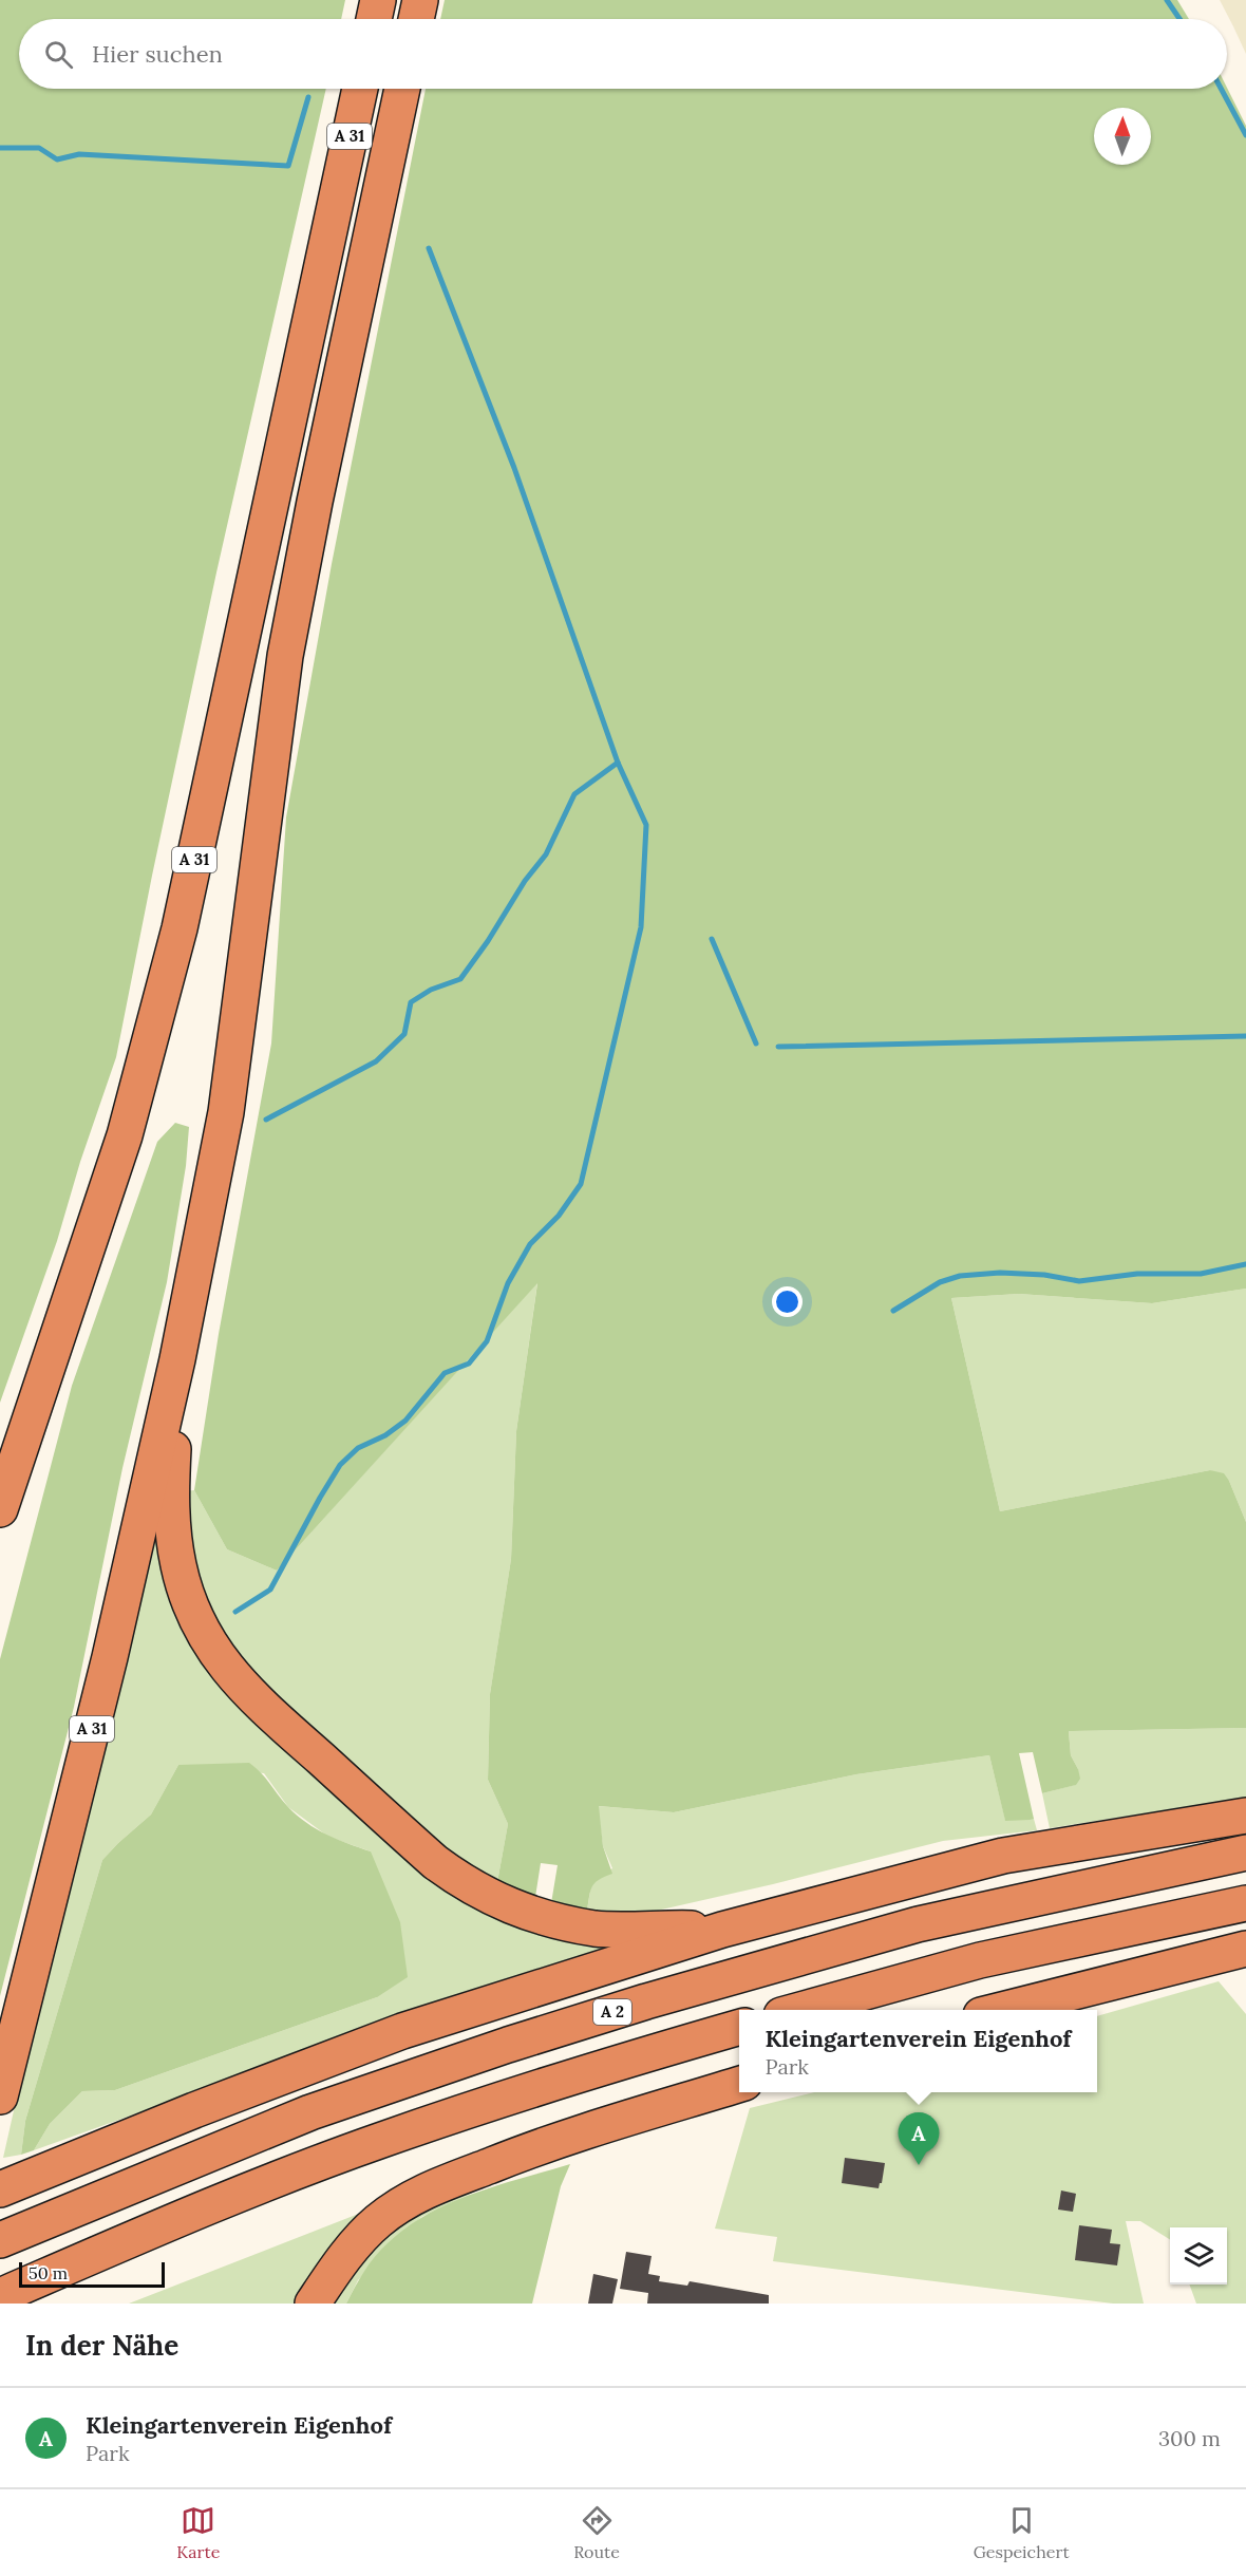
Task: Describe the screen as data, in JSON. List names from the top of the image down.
{
  "streets": {
    "highway": ["A 31", "A 2"]
  },
  "scale_bar": "50 m",
  "north": "top",
  "page": {
    "search": "Hier suchen",
    "popup": ["Kleingartenverein Eigenhof", "Park"],
    "pins": "A",
    "scale": "50 m",
    "heading": "In der Nähe",
    "list": [
      {
        "mark": "A",
        "name": "Kleingartenverein Eigenhof",
        "note": "Park",
        "value": "300 m"
      }
    ],
    "nav": ["Karte", "Route", "Gespeichert"]
  }
}
